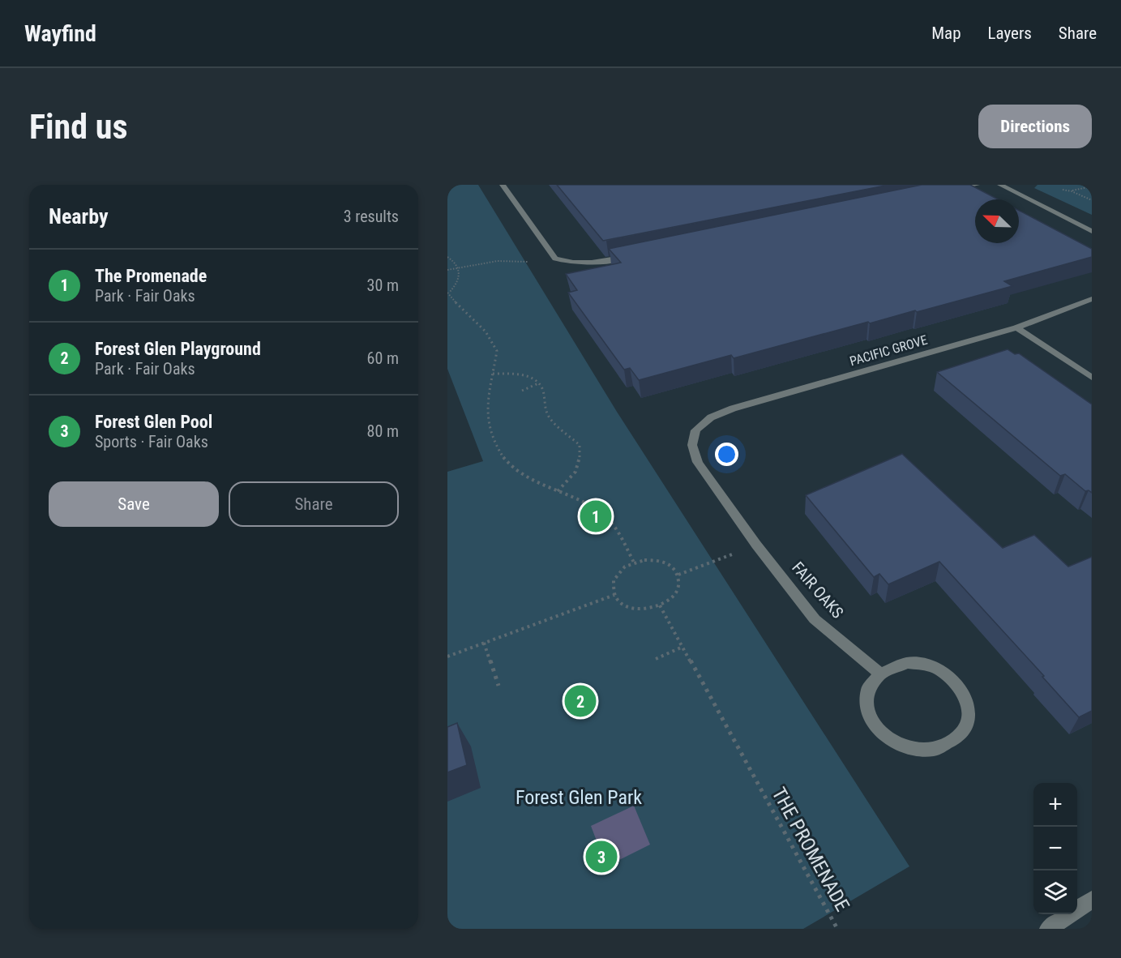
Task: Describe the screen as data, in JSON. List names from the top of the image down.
{
  "streets": {
    "street": ["PACIFIC GROVE", "FAIR OAKS"],
    "path": ["THE PROMENADE"]
  },
  "crossings": [
    ["PACIFIC GROVE", "FAIR OAKS"]
  ],
  "parks": ["Forest Glen Park"],
  "north": "top left",
  "page": {
    "header": "Wayfind",
    "nav": ["Map", "Layers", "Share"],
    "buttons": [
      "Directions",
      ["Save", "Share"]
    ],
    "title": "Find us",
    "heading": ["Nearby", "3 results"],
    "list": [
      {
        "mark": "1",
        "name": "The Promenade",
        "note": "Park · Fair Oaks",
        "value": "30 m"
      },
      {
        "mark": "2",
        "name": "Forest Glen Playground",
        "note": "Park · Fair Oaks",
        "value": "60 m"
      },
      {
        "mark": "3",
        "name": "Forest Glen Pool",
        "note": "Sports · Fair Oaks",
        "value": "80 m"
      }
    ],
    "pins": ["1", "2", "3"],
    "map_buttons": ["+", "−"]
  }
}
